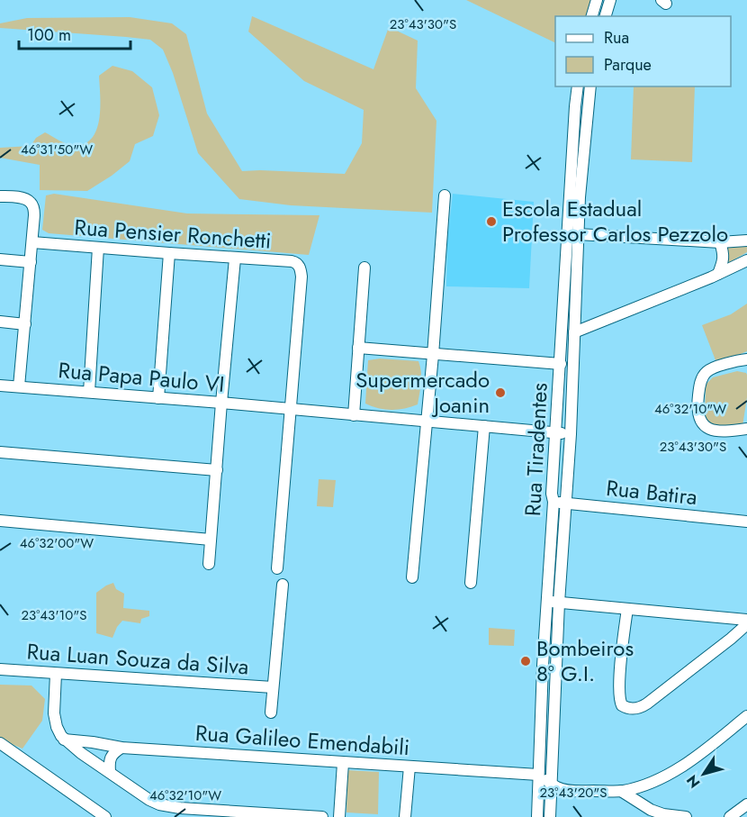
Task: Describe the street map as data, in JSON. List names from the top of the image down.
{
  "streets": {
    "street": [
      "Rua Pensier Ronchetti",
      "Rua Papa Paulo VI",
      "Rua Tiradentes",
      "Rua Batira",
      "Rua Luan Souza da Silva",
      "Rua Galileo Emendabili"
    ]
  },
  "crossings": [
    ["Rua Pensier Ronchetti", "Rua Papa Paulo VI"],
    ["Rua Papa Paulo VI", "Rua Tiradentes"],
    ["Rua Tiradentes", "Rua Batira"],
    ["Rua Tiradentes", "Rua Galileo Emendabili"]
  ],
  "places": ["Escola Estadual Professor Carlos Pezzolo", "Supermercado Joanin", "Bombeiros 8º G.I."],
  "legend": ["Rua", "Parque"],
  "scale_bar": "100 m",
  "north": "bottom left",
  "coordinates": [
    "23°43'30\"S",
    "46°31'50\"W",
    "46°32'10\"W",
    "46°32'00\"W",
    "23°43'10\"S",
    "23°43'20\"S"
  ]
}
